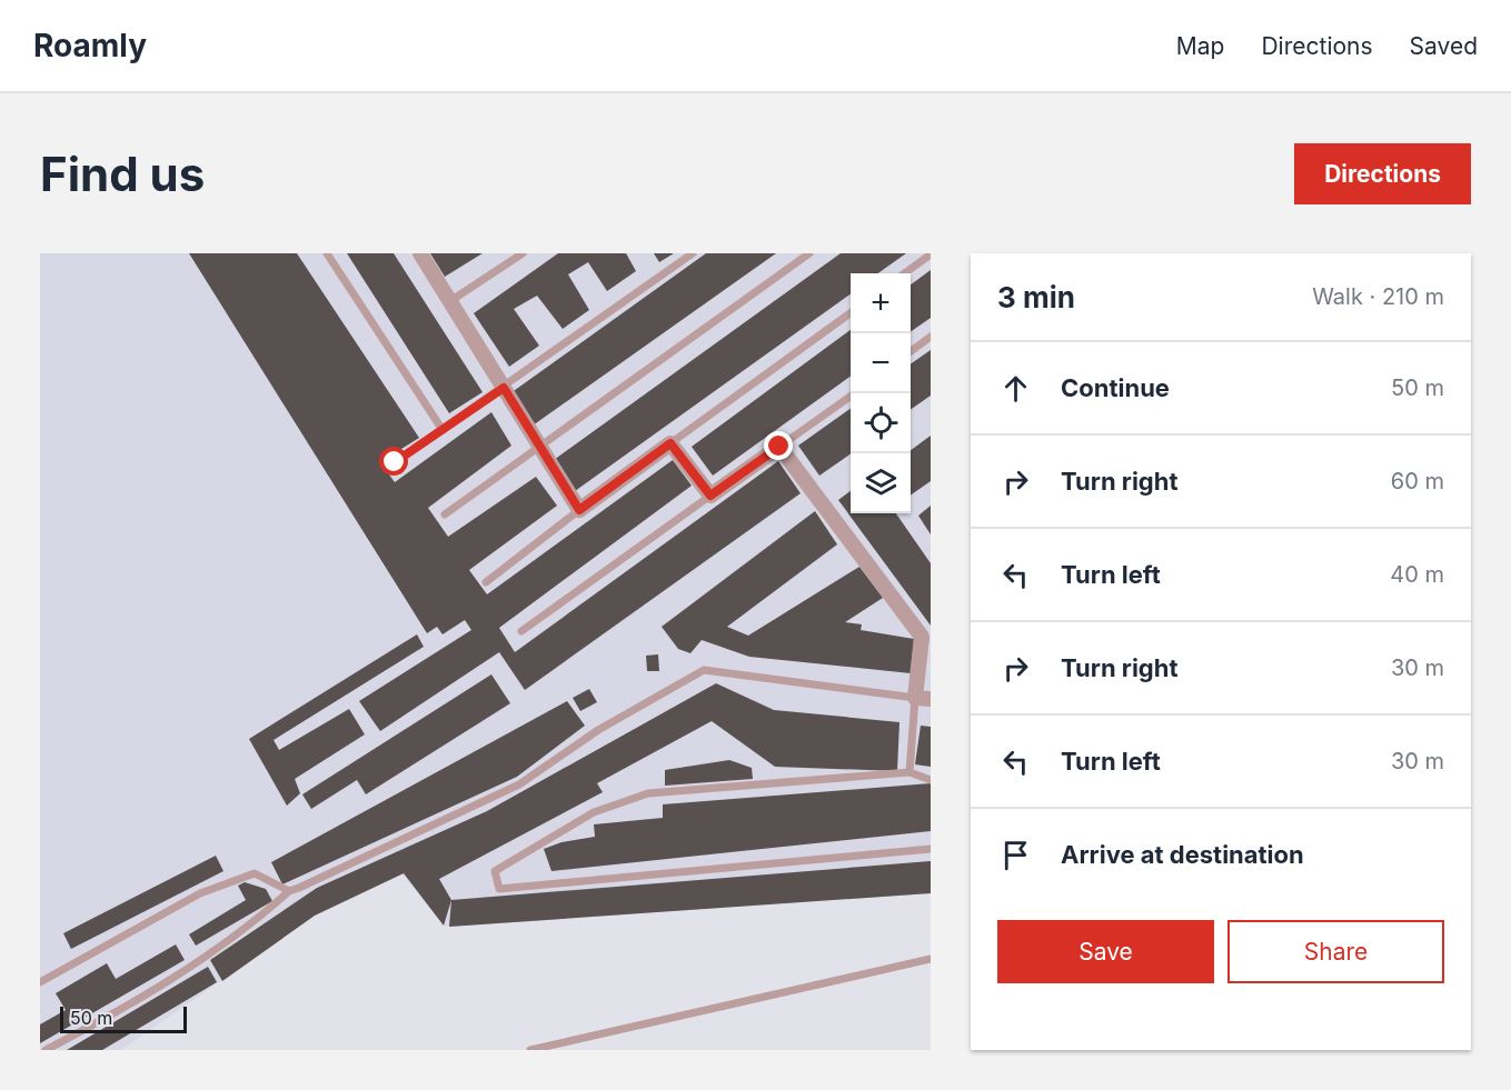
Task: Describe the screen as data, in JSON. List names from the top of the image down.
{
  "scale_bar": "50 m",
  "page": {
    "header": "Roamly",
    "nav": ["Map", "Directions", "Saved"],
    "buttons": [
      "Directions",
      ["Save", "Share"]
    ],
    "title": "Find us",
    "heading": ["3 min", "Walk · 210 m"],
    "map_buttons": ["+", "−"],
    "list": [
      ["Continue", "50 m"],
      ["Turn right", "60 m"],
      ["Turn left", "40 m"],
      ["Turn right", "30 m"],
      ["Turn left", "30 m"],
      "Arrive at destination"
    ],
    "scale": "50 m"
  }
}
